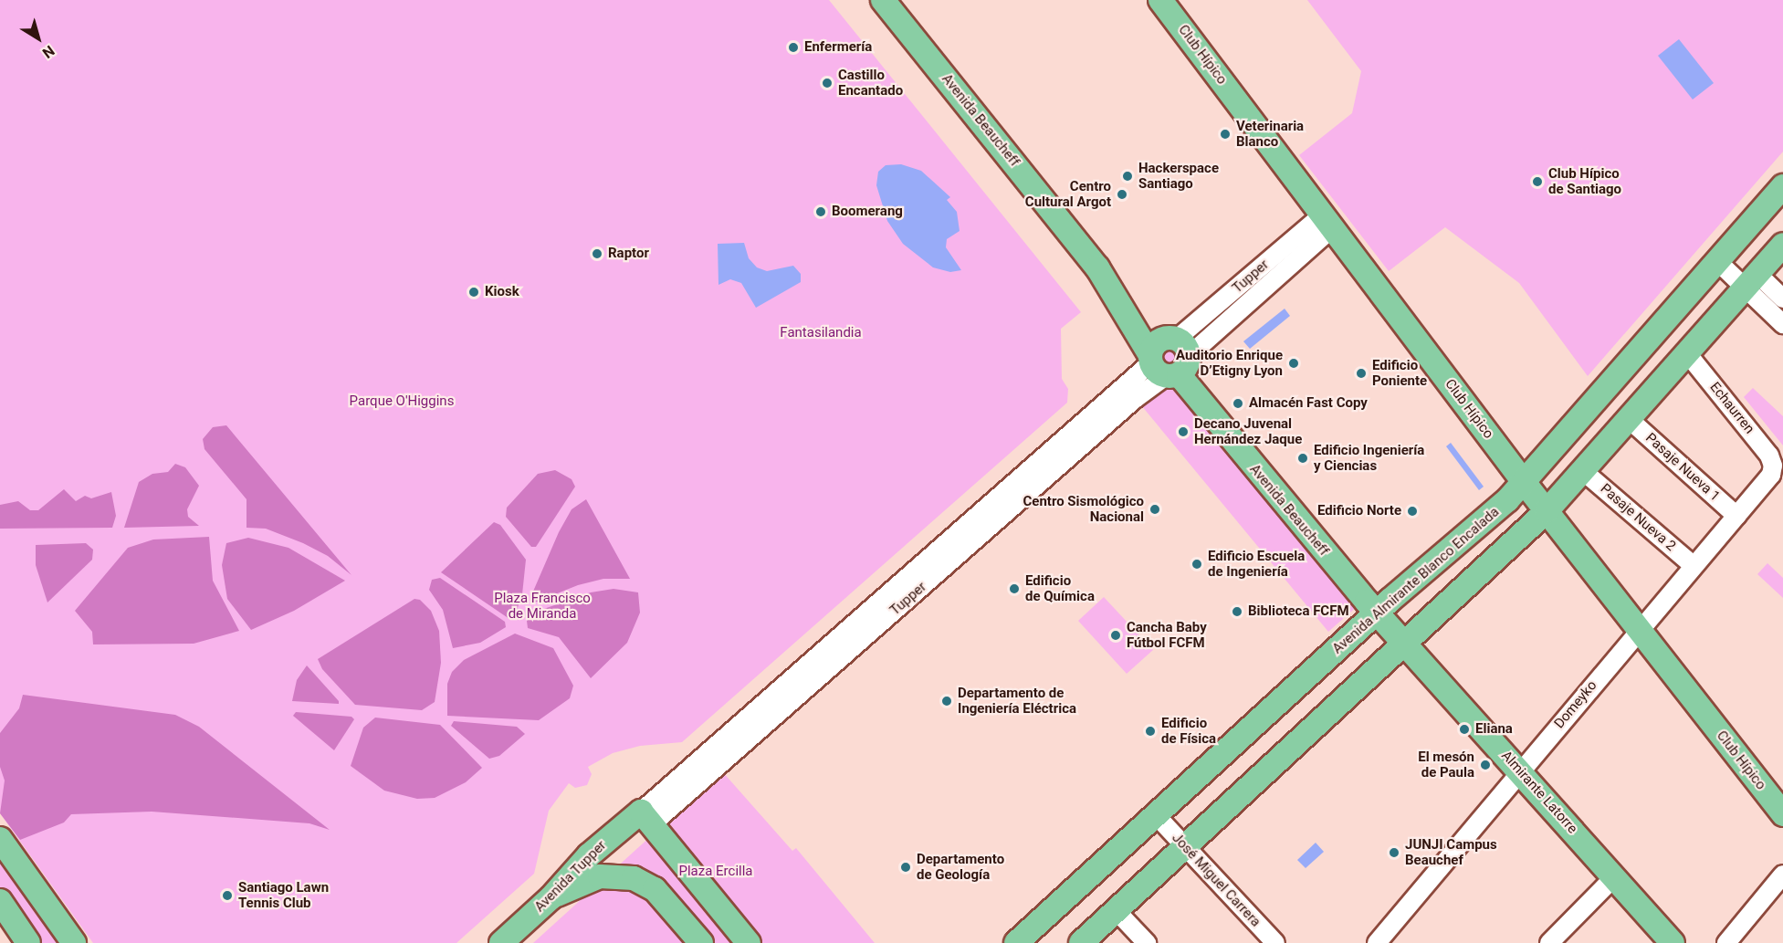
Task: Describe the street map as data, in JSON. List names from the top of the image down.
{
  "streets": {
    "main road": [
      "Club Hípico",
      "Avenida Beaucheff",
      "Avenida Almirante Blanco Encalada",
      "Almirante Latorre",
      "Avenida Tupper"
    ],
    "street": [
      "Tupper",
      "Echaurren",
      "Pasaje Nueva 1",
      "Pasaje Nueva 2",
      "Domeyko",
      "José Miguel Carrera"
    ]
  },
  "crossings": [
    ["Club Hípico", "Tupper"],
    ["Club Hípico", "Avenida Almirante Blanco Encalada"],
    ["Club Hípico", "Domeyko"],
    ["Avenida Beaucheff", "Tupper"],
    ["Avenida Beaucheff", "Avenida Almirante Blanco Encalada"],
    ["Avenida Beaucheff", "Almirante Latorre"],
    ["Tupper", "Avenida Tupper"],
    ["Echaurren", "Domeyko"],
    ["Pasaje Nueva 1", "Domeyko"],
    ["Pasaje Nueva 2", "Domeyko"],
    ["Avenida Almirante Blanco Encalada", "José Miguel Carrera"],
    ["Domeyko", "Almirante Latorre"]
  ],
  "parks": [
    "Fantasilandia",
    "Parque O'Higgins",
    "Plaza Francisco de Miranda",
    "Plaza Ercilla"
  ],
  "places": [
    "Enfermería",
    "Castillo Encantado",
    "Veterinaria Blanco",
    "Hackerspace Santiago",
    "Club Hípico de Santiago",
    "Centro Cultural Argot",
    "Boomerang",
    "Raptor",
    "Kiosk",
    "Auditorio Enrique D’Etigny Lyon",
    "Edificio Poniente",
    "Almacén Fast Copy",
    "Decano Juvenal Hernández Jaque",
    "Edificio Ingeniería y Ciencias",
    "Centro Sismológico Nacional",
    "Edificio Norte",
    "Edificio Escuela de Ingeniería",
    "Edificio de Química",
    "Biblioteca FCFM",
    "Cancha Baby Fútbol FCFM",
    "Departamento de Ingeniería Eléctrica",
    "Eliana",
    "Edificio de Física",
    "El mesón de Paula",
    "JUNJI Campus Beauchef",
    "Departamento de Geología",
    "Santiago Lawn Tennis Club"
  ],
  "north": "bottom right"
}
